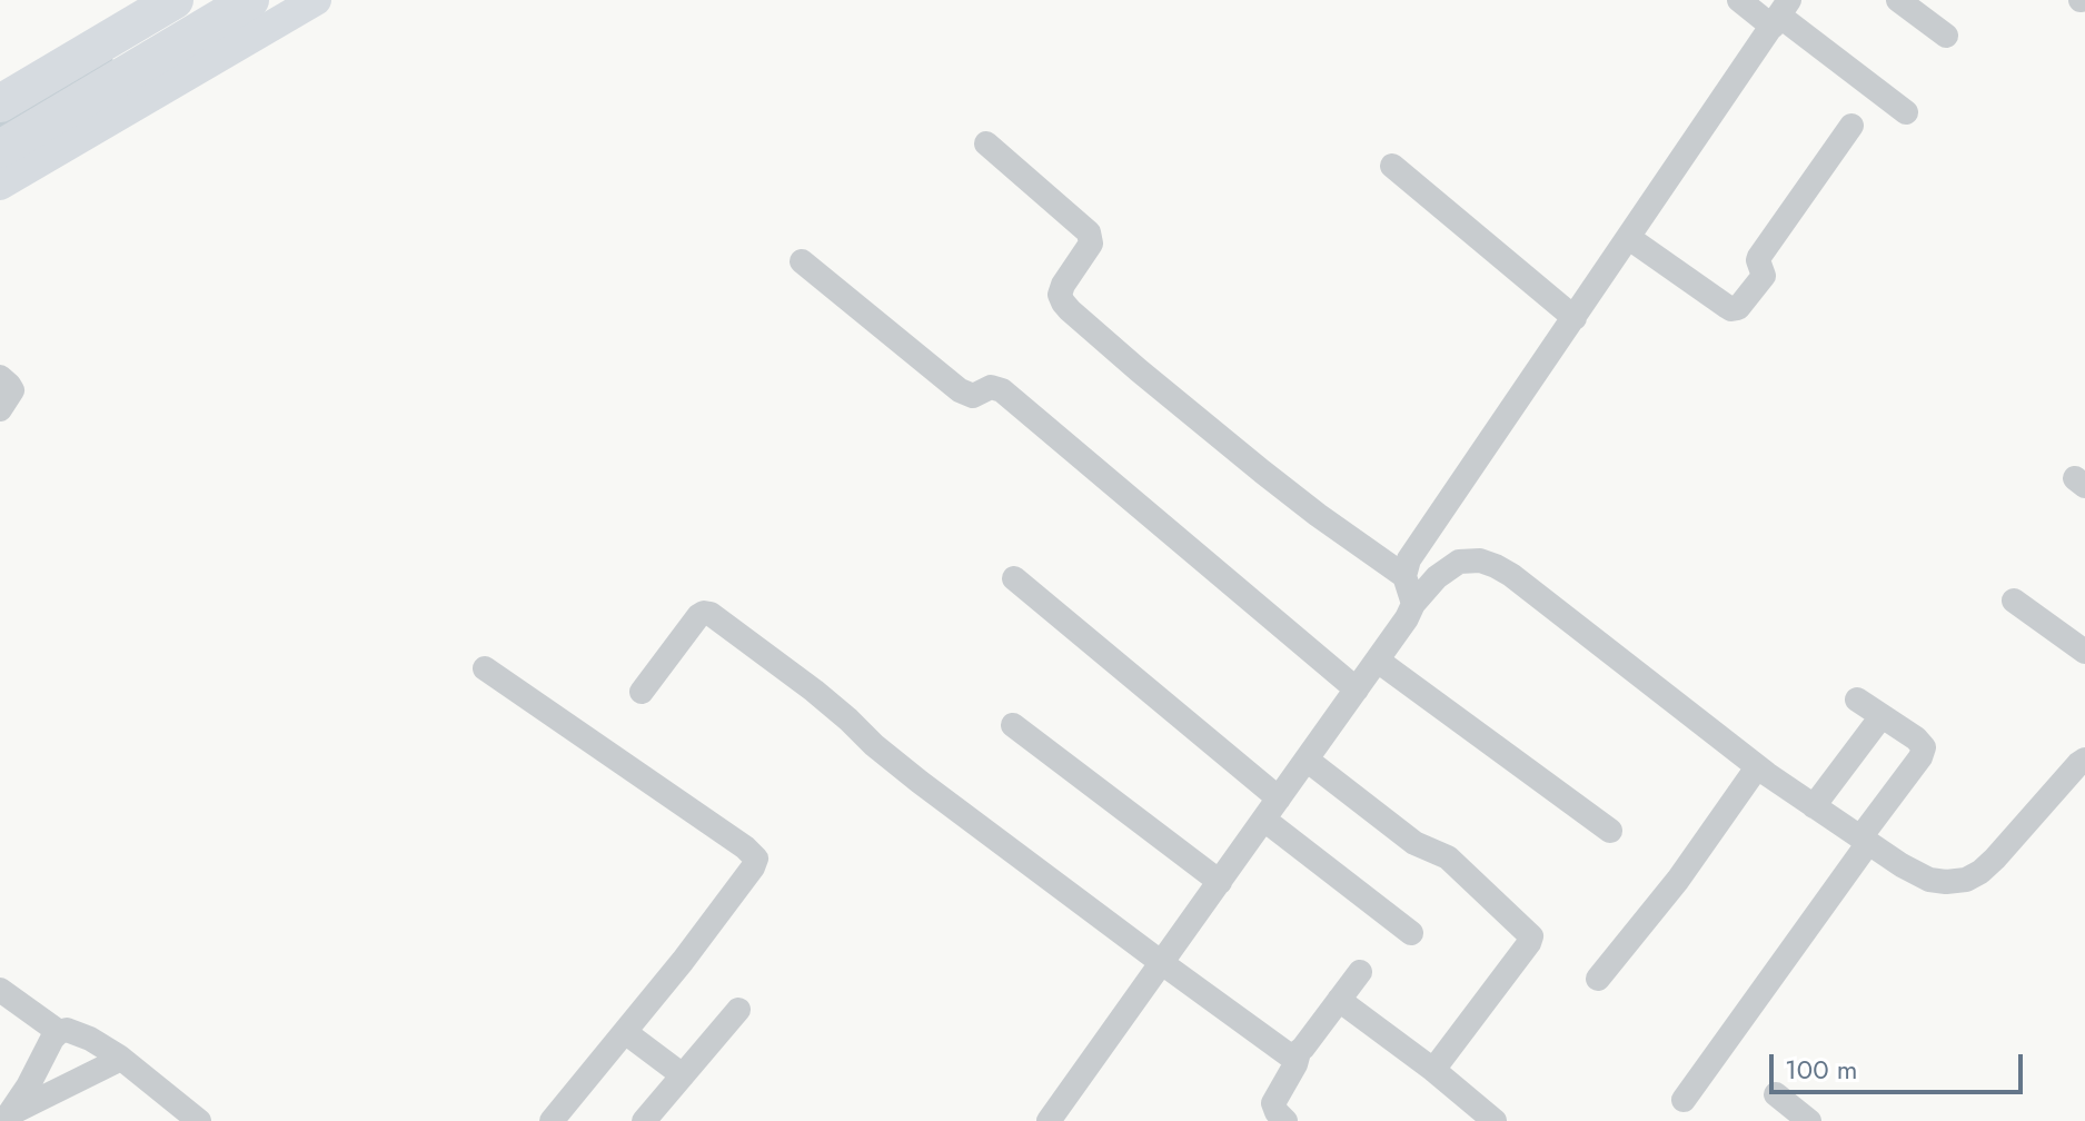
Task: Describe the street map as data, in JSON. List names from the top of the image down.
{
  "scale_bar": "100 m"
}
